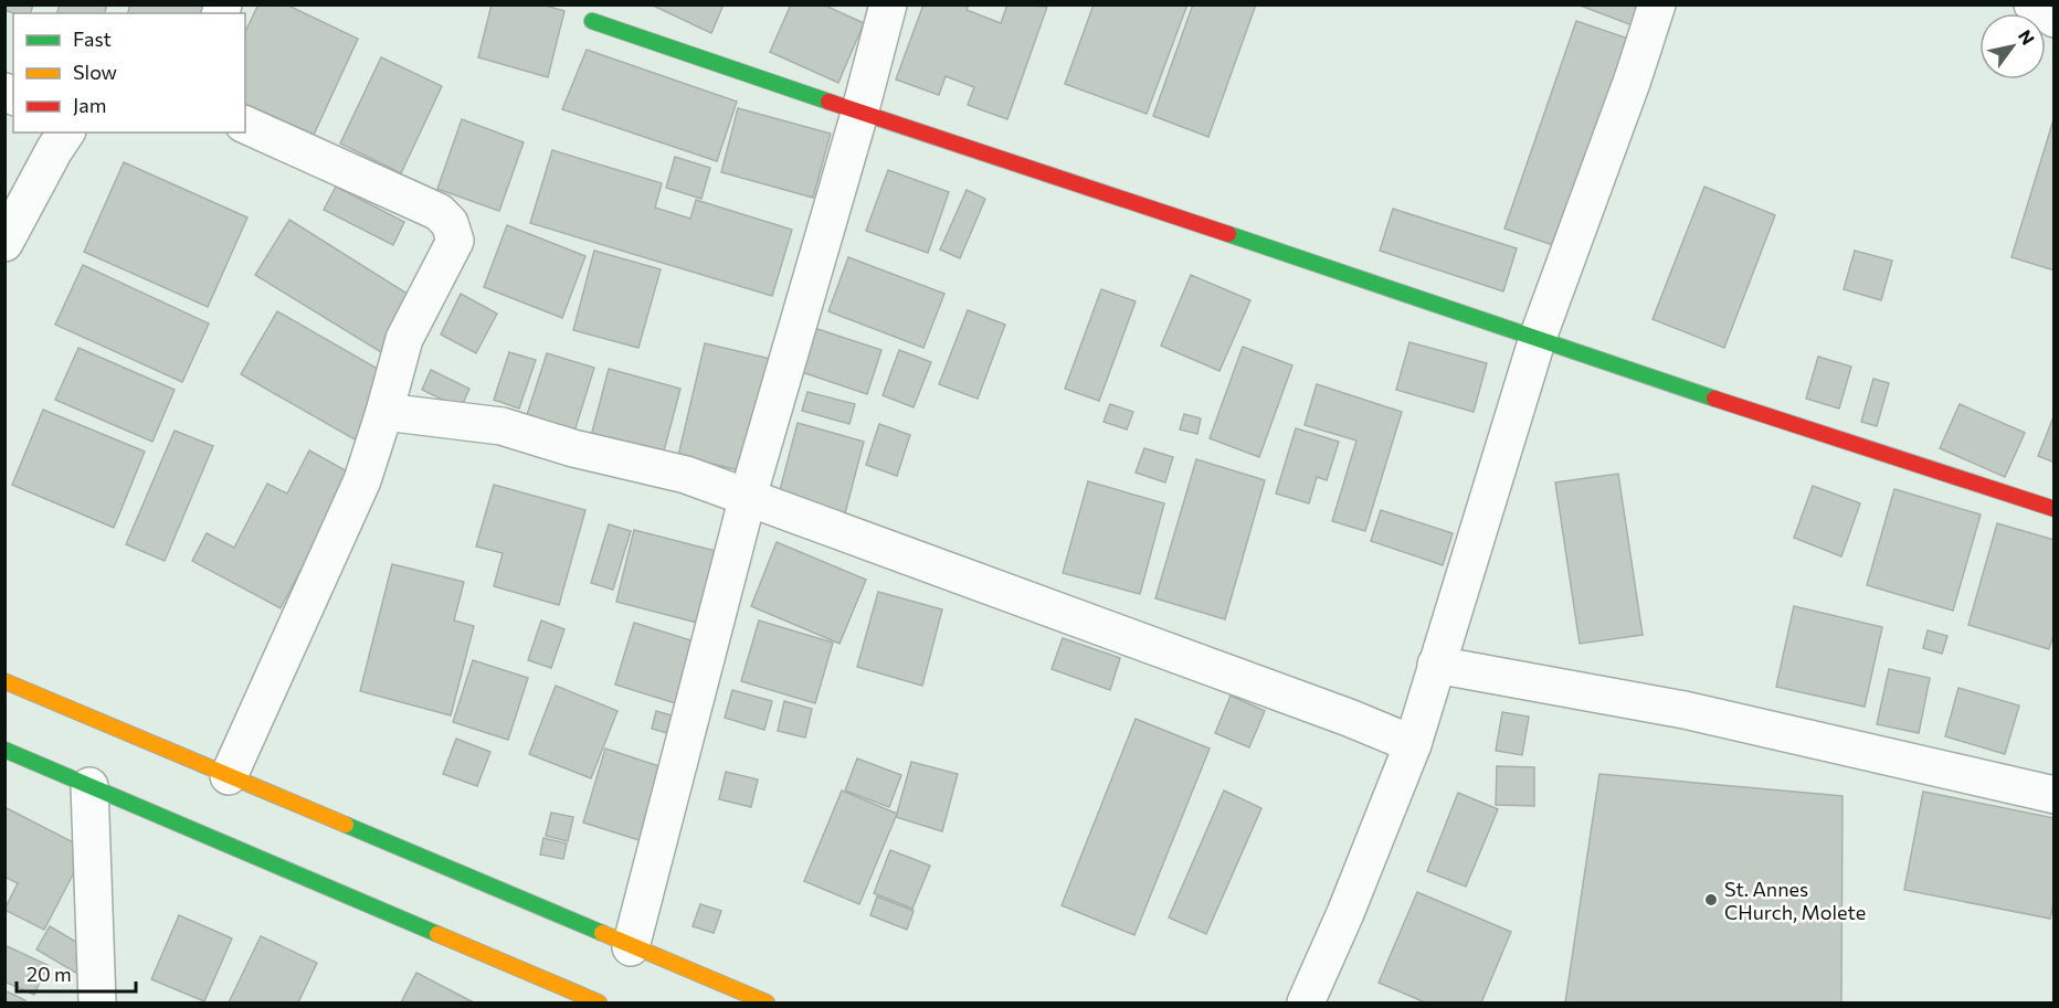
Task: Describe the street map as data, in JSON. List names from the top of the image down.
{
  "places": ["St. Annes CHurch, Molete"],
  "legend": ["Fast", "Slow", "Jam"],
  "scale_bar": "20 m",
  "north": "top right"
}
